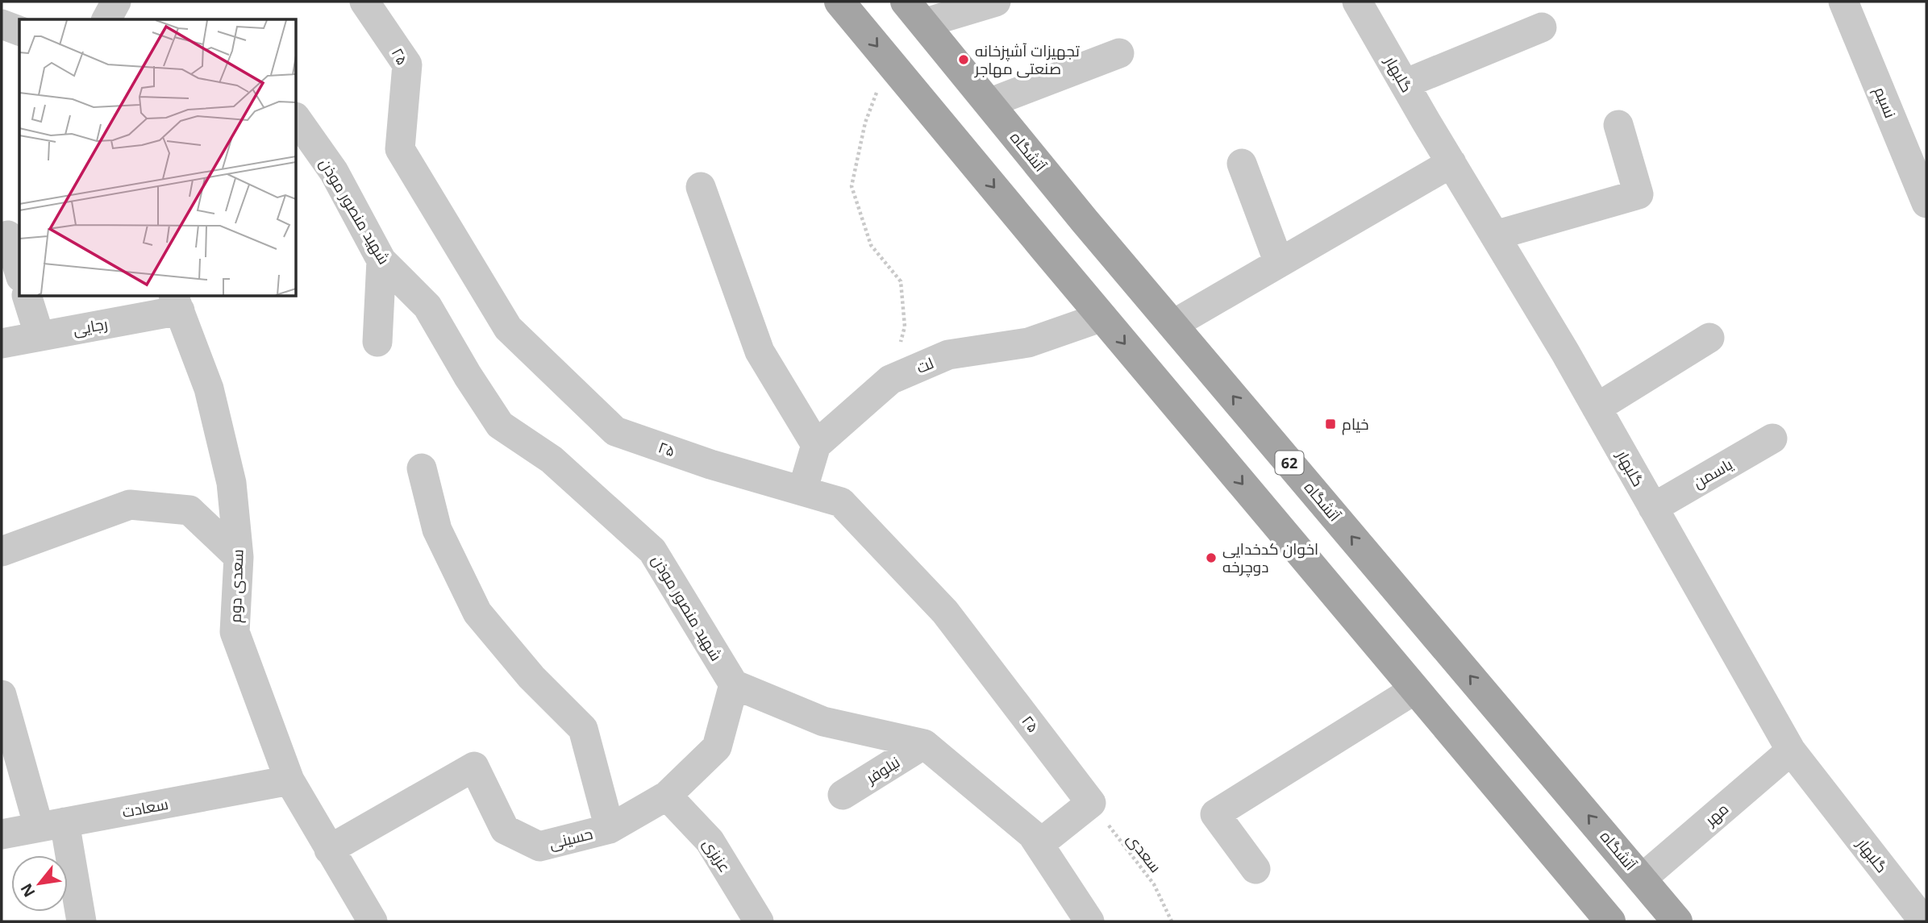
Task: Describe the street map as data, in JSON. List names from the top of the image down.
{
  "streets": {
    "main road": ["آتشگاه", "62"],
    "street": [
      "۲۵",
      "گلبهار",
      "نسیم",
      "شهید منصور موذن",
      "رجایی",
      "لت",
      "یاسمن",
      "سعدی دوم",
      "نیلوفر",
      "سعادت",
      "مهر",
      "حسینی",
      "عزیزی"
    ],
    "path": ["سعدی"]
  },
  "crossings": [
    ["۲۵", "سعدی"],
    ["گلبهار", "یاسمن"],
    ["گلبهار", "مهر"],
    ["آتشگاه", "مهر"],
    ["شهید منصور موذن", "حسینی"],
    ["رجایی", "سعدی دوم"],
    ["سعدی دوم", "سعادت"],
    ["سعدی دوم", "حسینی"],
    ["حسینی", "عزیزی"]
  ],
  "places": {
    "other": ["تجهیزات آشپزخانه صنعتی مهاجر", "اخوان کدخدایی دوچرخه"],
    "transit": ["خیام"]
  },
  "north": "bottom left"
}
